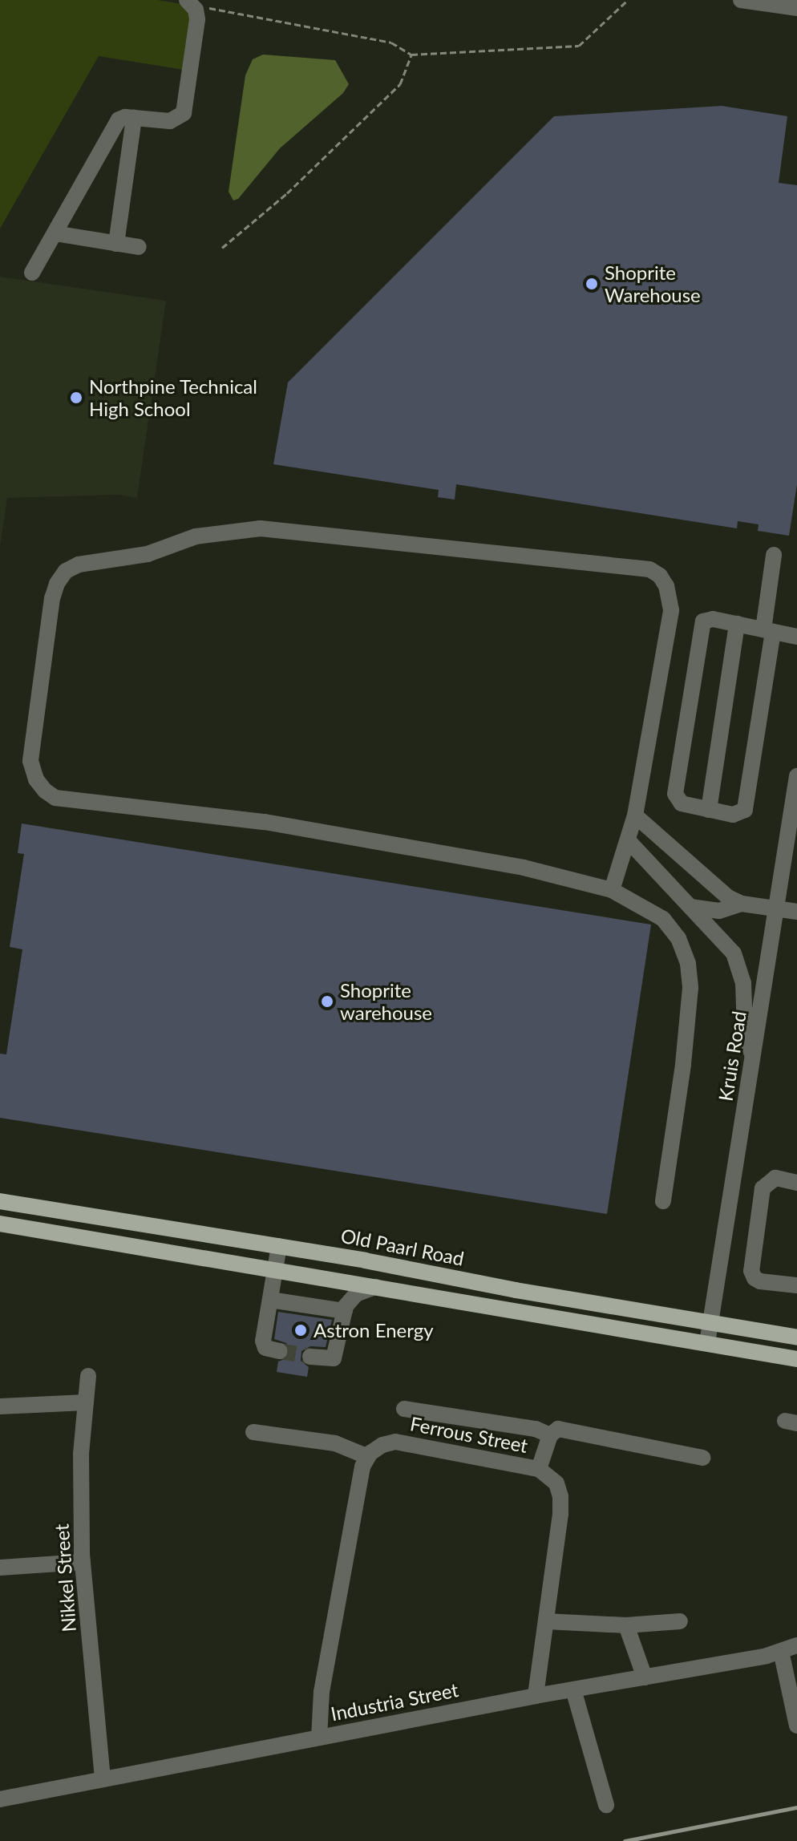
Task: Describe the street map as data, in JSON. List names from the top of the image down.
{
  "streets": {
    "main road": ["Old Paarl Road"],
    "street": [
      "Kruis Road",
      "Ferrous Street",
      "Nikkel Street",
      "Industria Street"
    ]
  },
  "crossings": [
    ["Kruis Road", "Old Paarl Road"],
    ["Ferrous Street", "Industria Street"],
    ["Nikkel Street", "Industria Street"]
  ],
  "places": [
    "Shoprite Warehouse",
    "Northpine Technical High School",
    "Shoprite warehouse",
    "Astron Energy"
  ]
}
